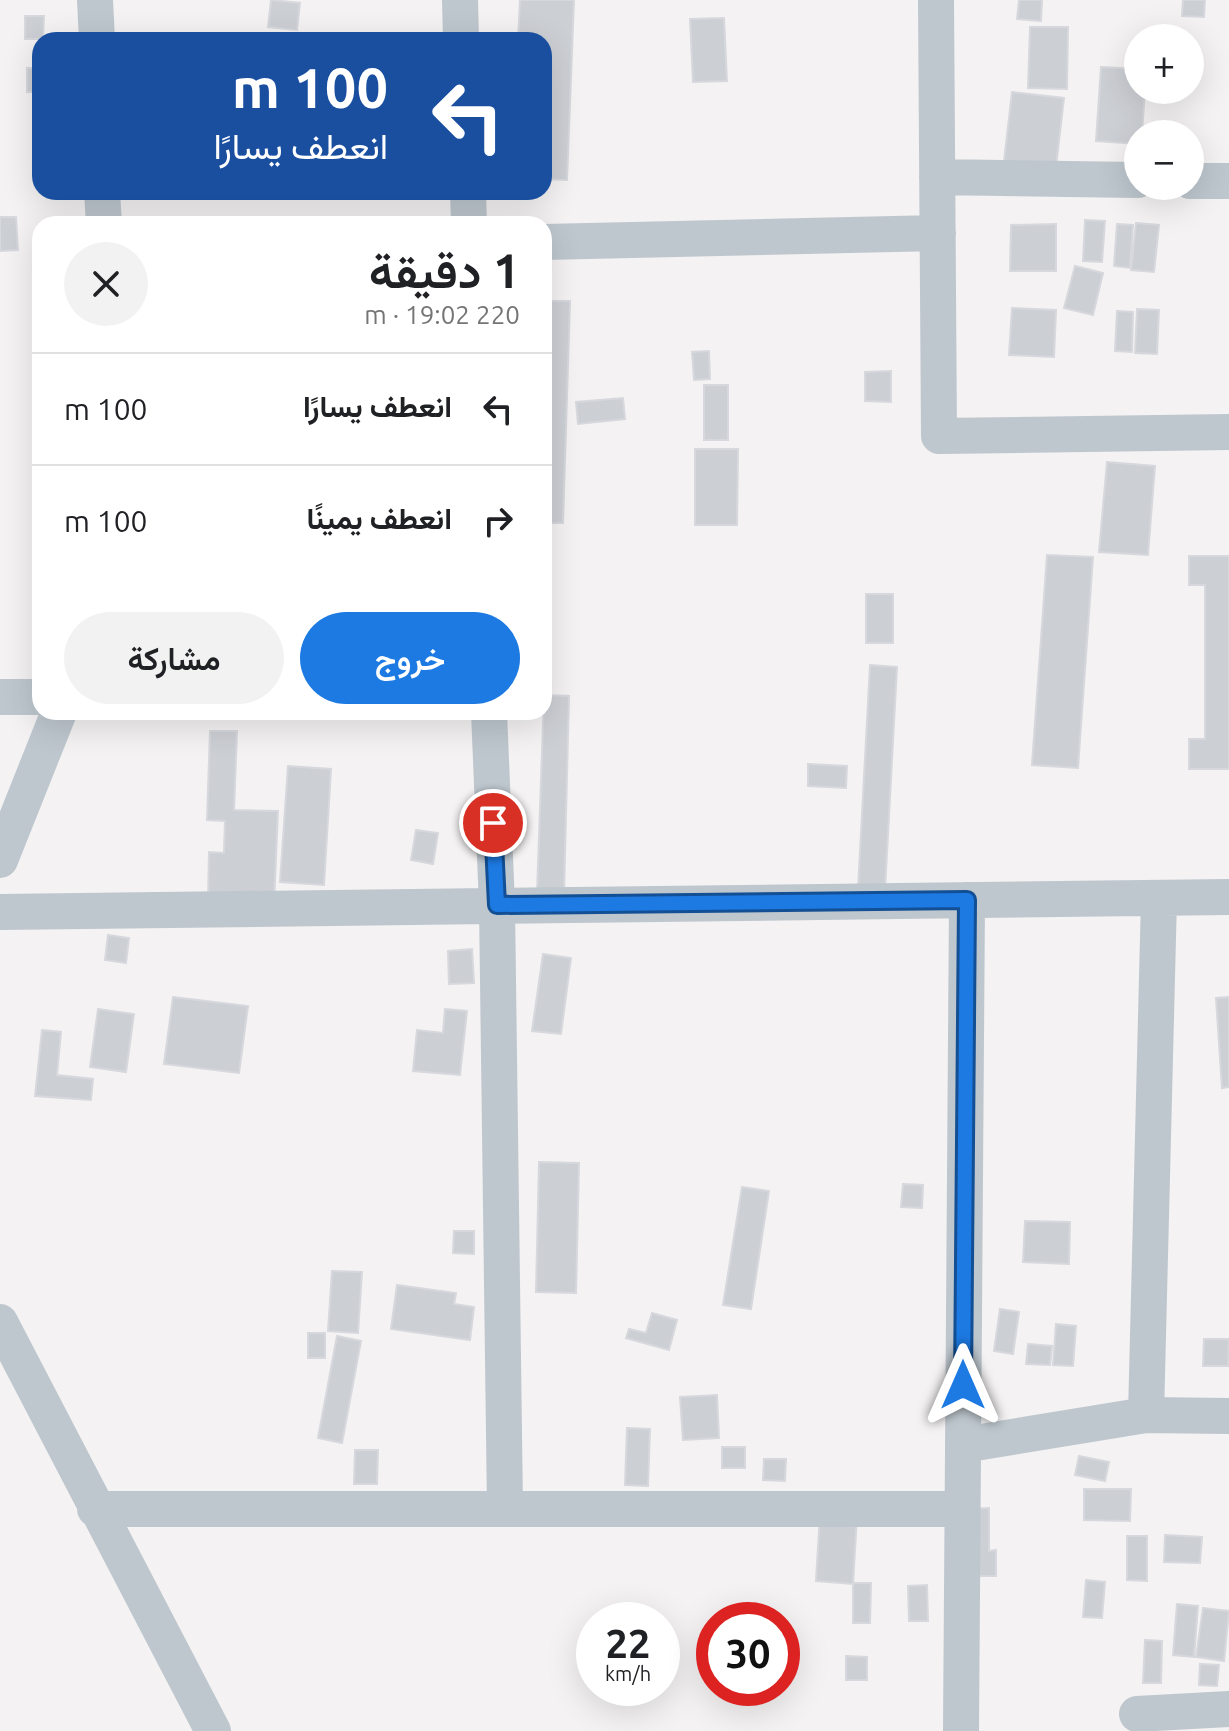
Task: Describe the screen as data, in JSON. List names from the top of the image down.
{
  "page": {
    "map_buttons": ["+", "−"],
    "turn": ["100 m", "انعطف يسارًا"],
    "heading": ["1 دقيقة", "220 m · 19:02"],
    "list": [
      {
        "name": "انعطف يسارًا",
        "value": "100 m"
      },
      {
        "name": "انعطف يمينًا",
        "value": "100 m"
      }
    ],
    "buttons": ["خروج", "مشاركة"],
    "speed": "22 km/h",
    "limit": "30"
  }
}
